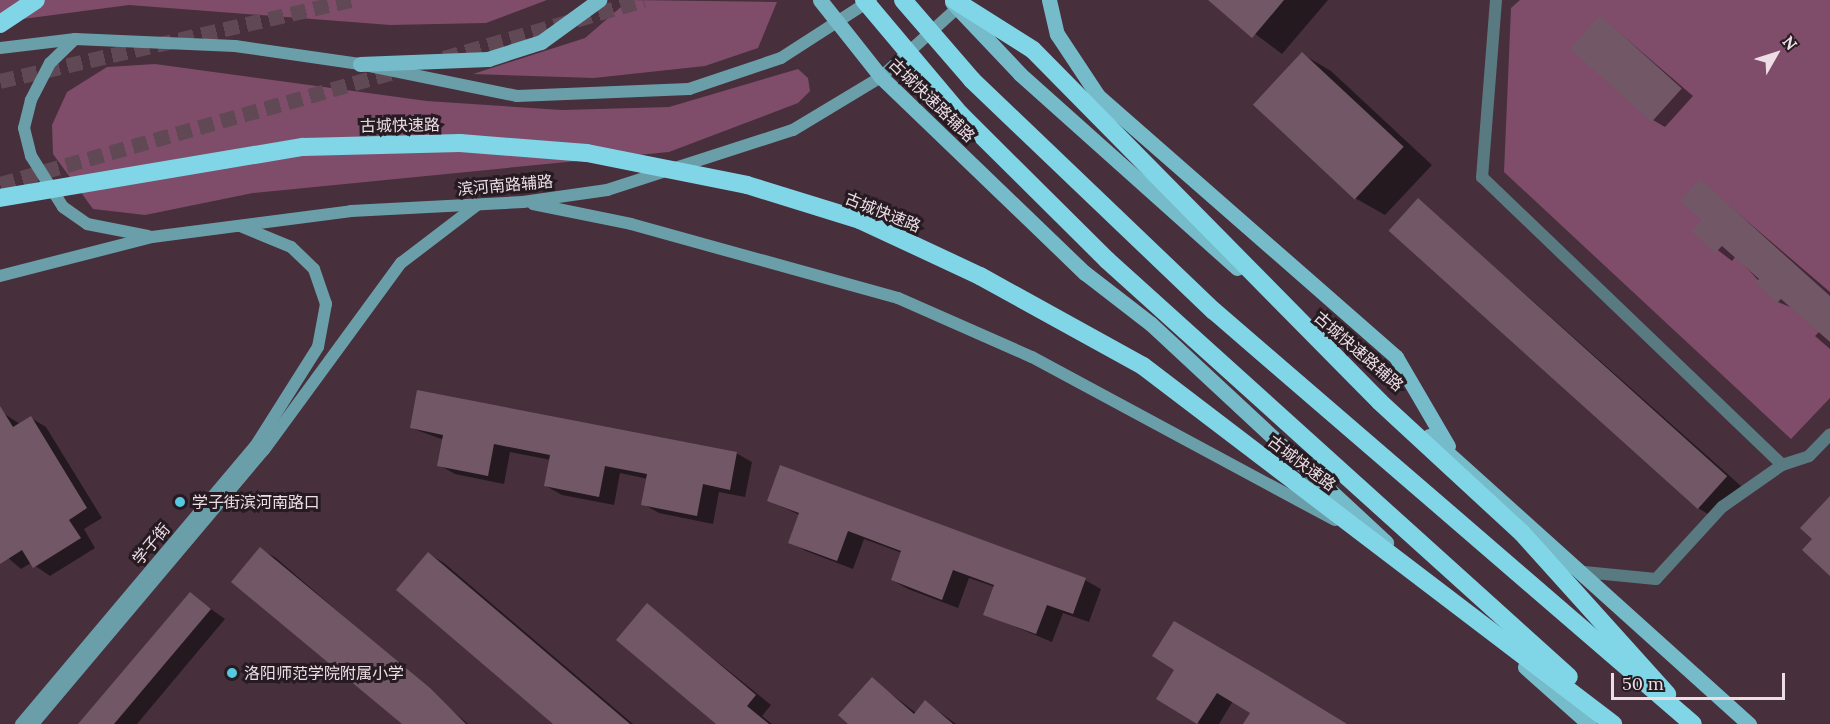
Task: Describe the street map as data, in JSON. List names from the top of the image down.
{
  "streets": {
    "highway": ["古城快速路"],
    "main road": ["古城快速路辅路", "滨河南路辅路", "学子街"]
  },
  "crossings": [
    ["古城快速路辅路", "滨河南路辅路"]
  ],
  "places": ["学子街滨河南路口", "洛阳师范学院附属小学"],
  "scale_bar": "50 m",
  "north": "top right"
}
